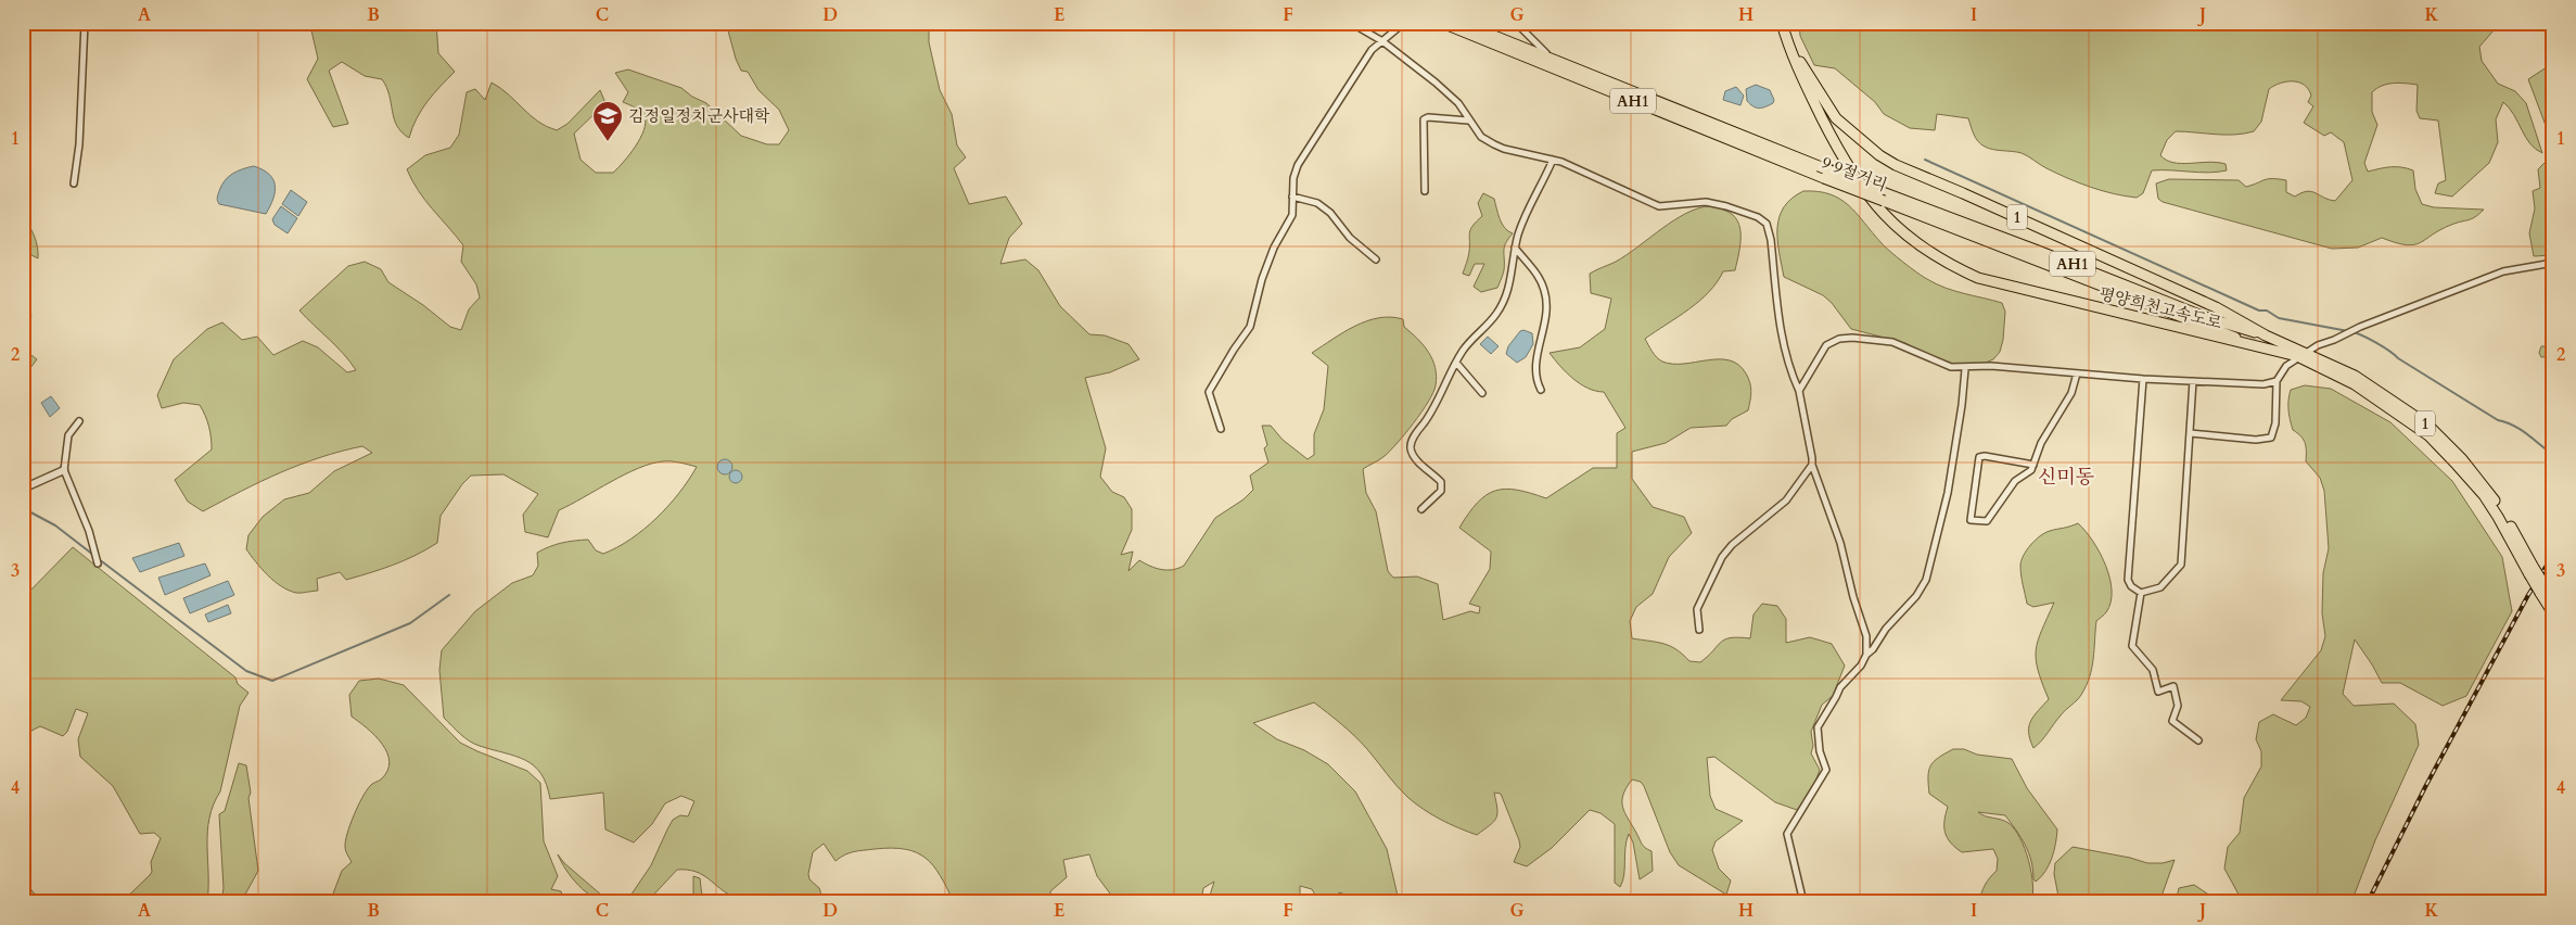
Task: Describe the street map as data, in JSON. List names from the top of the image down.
{
  "streets": {
    "highway": [
      "AH1",
      "9·9절거리",
      "1",
      "평양희천고속도로"
    ]
  },
  "crossings": [
    ["9·9절거리", "평양희천고속도로"]
  ],
  "districts": ["신미동"],
  "places": {
    "school or university": ["김정일정치군사대학"]
  },
  "grid": {
    "columns": [
      "A",
      "B",
      "C",
      "D",
      "E",
      "F",
      "G",
      "H",
      "I",
      "J",
      "K"
    ],
    "rows": [
      "1",
      "2",
      "3",
      "4"
    ]
  }
}
